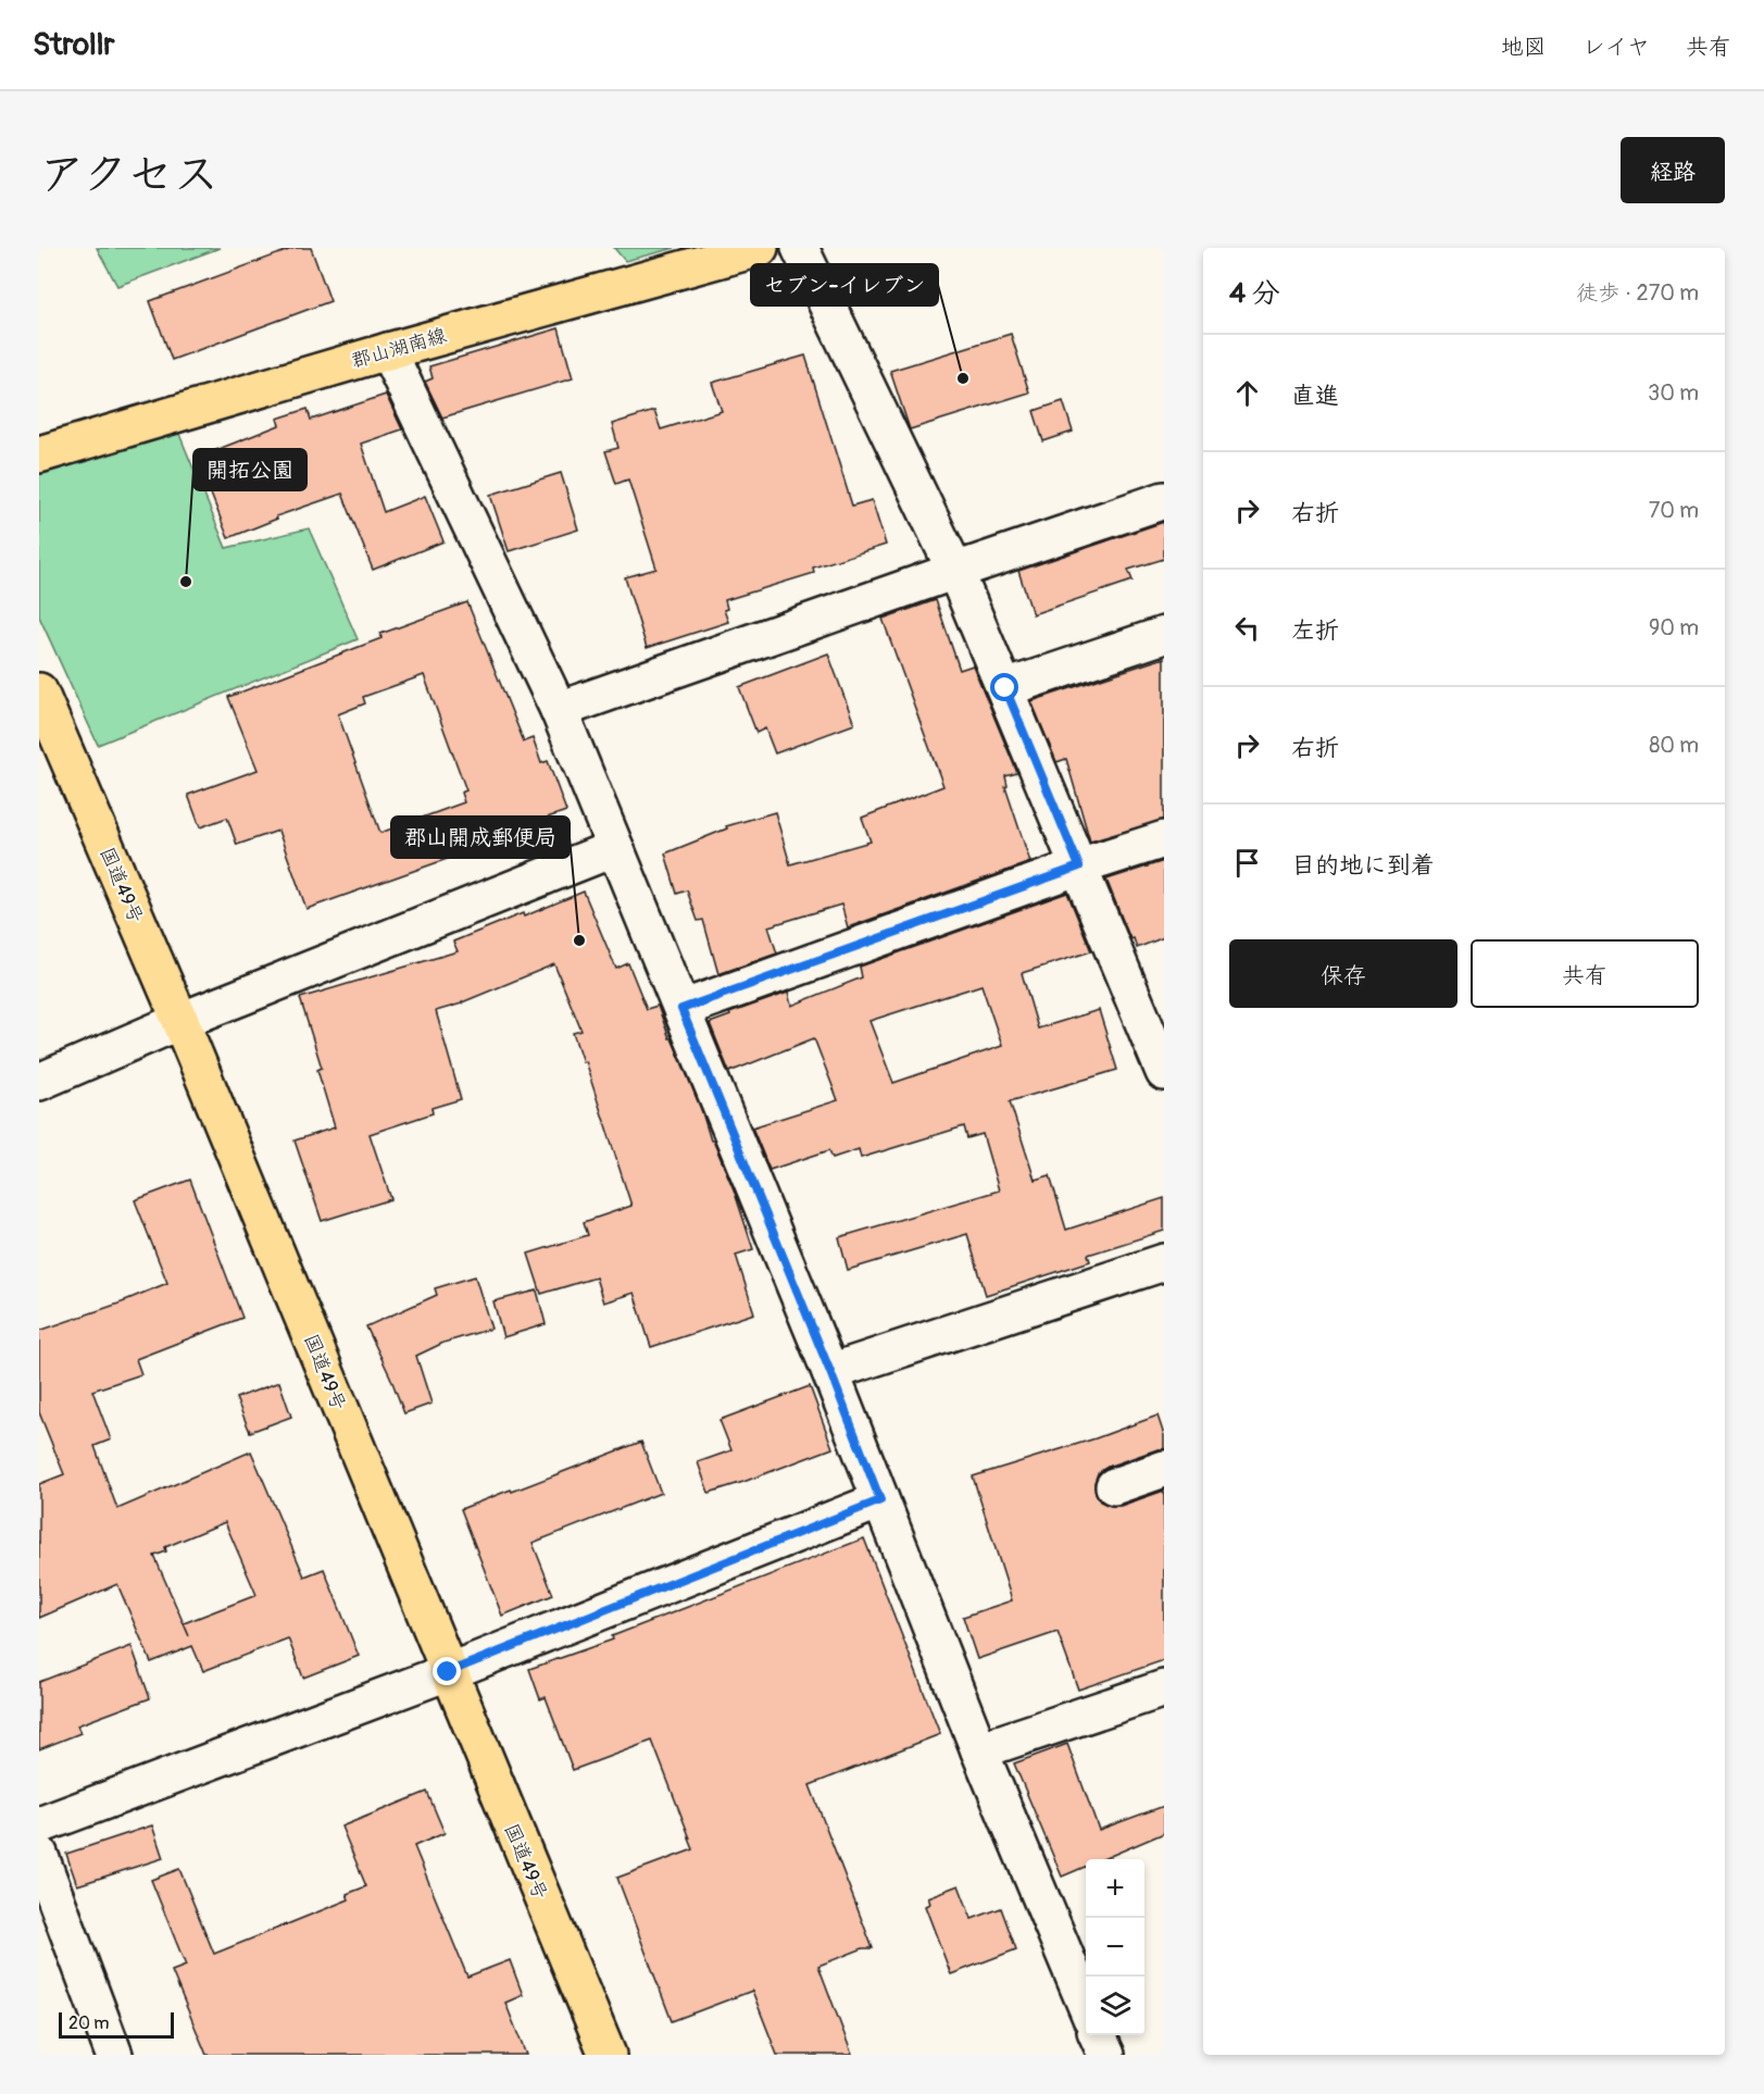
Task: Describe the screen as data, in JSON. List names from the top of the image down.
{
  "streets": {
    "main road": ["郡山湖南線", "国道49号"]
  },
  "places": ["セブン-イレブン", "開拓公園", "郡山開成郵便局"],
  "scale_bar": "20 m",
  "page": {
    "header": "Strollr",
    "nav": ["地図", "レイヤ", "共有"],
    "title": "アクセス",
    "buttons": [
      "経路",
      ["保存", "共有"]
    ],
    "heading": ["4 分", "徒歩 · 270 m"],
    "list": [
      ["直進", "30 m"],
      ["右折", "70 m"],
      ["左折", "90 m"],
      ["右折", "80 m"],
      "目的地に到着"
    ],
    "map_buttons": ["+", "−"],
    "scale": "20 m"
  }
}
